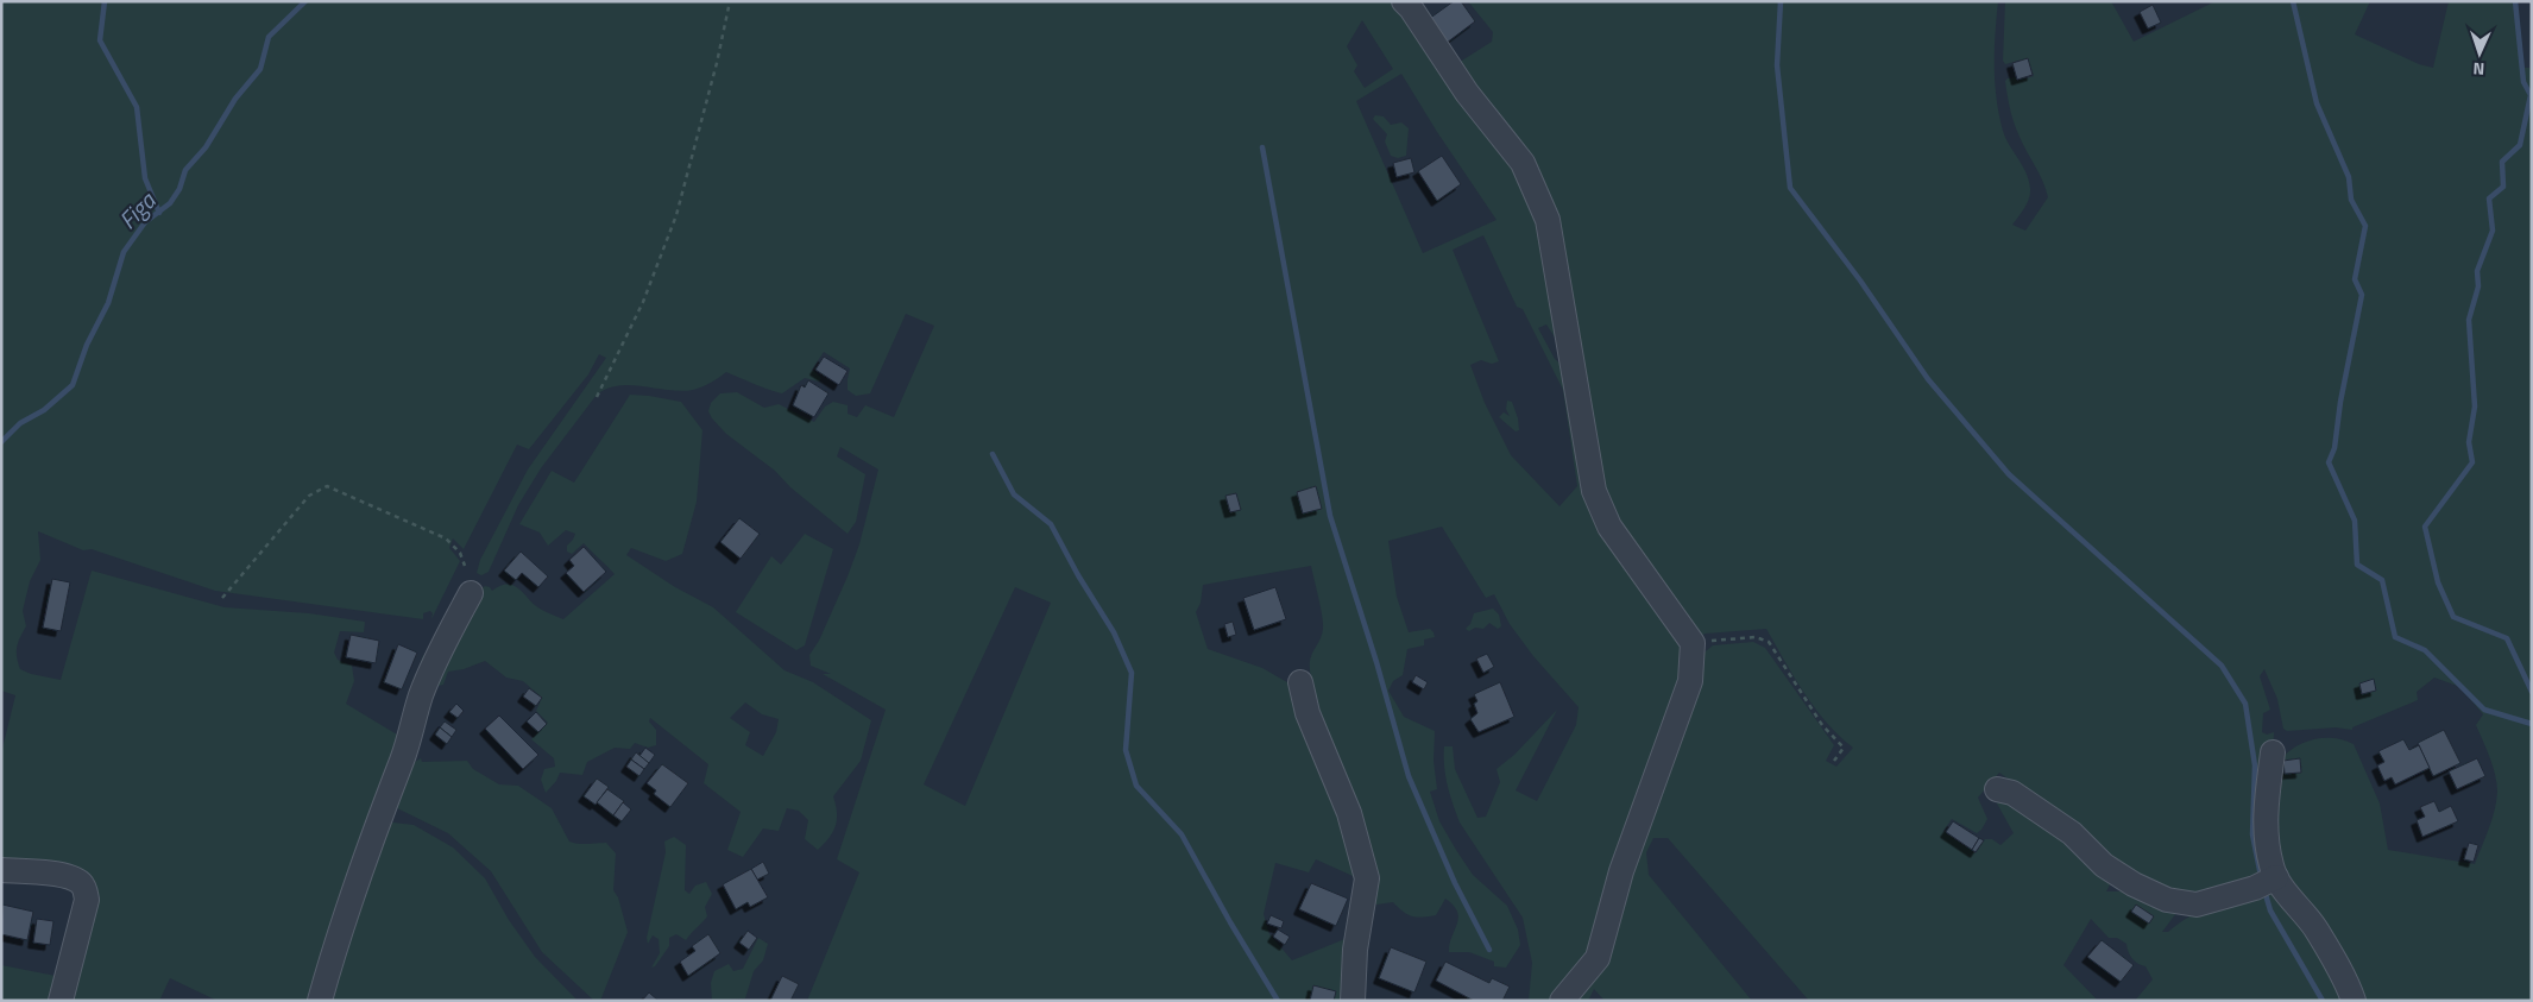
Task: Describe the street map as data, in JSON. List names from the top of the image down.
{
  "water": ["Figa"],
  "north": "bottom"
}
